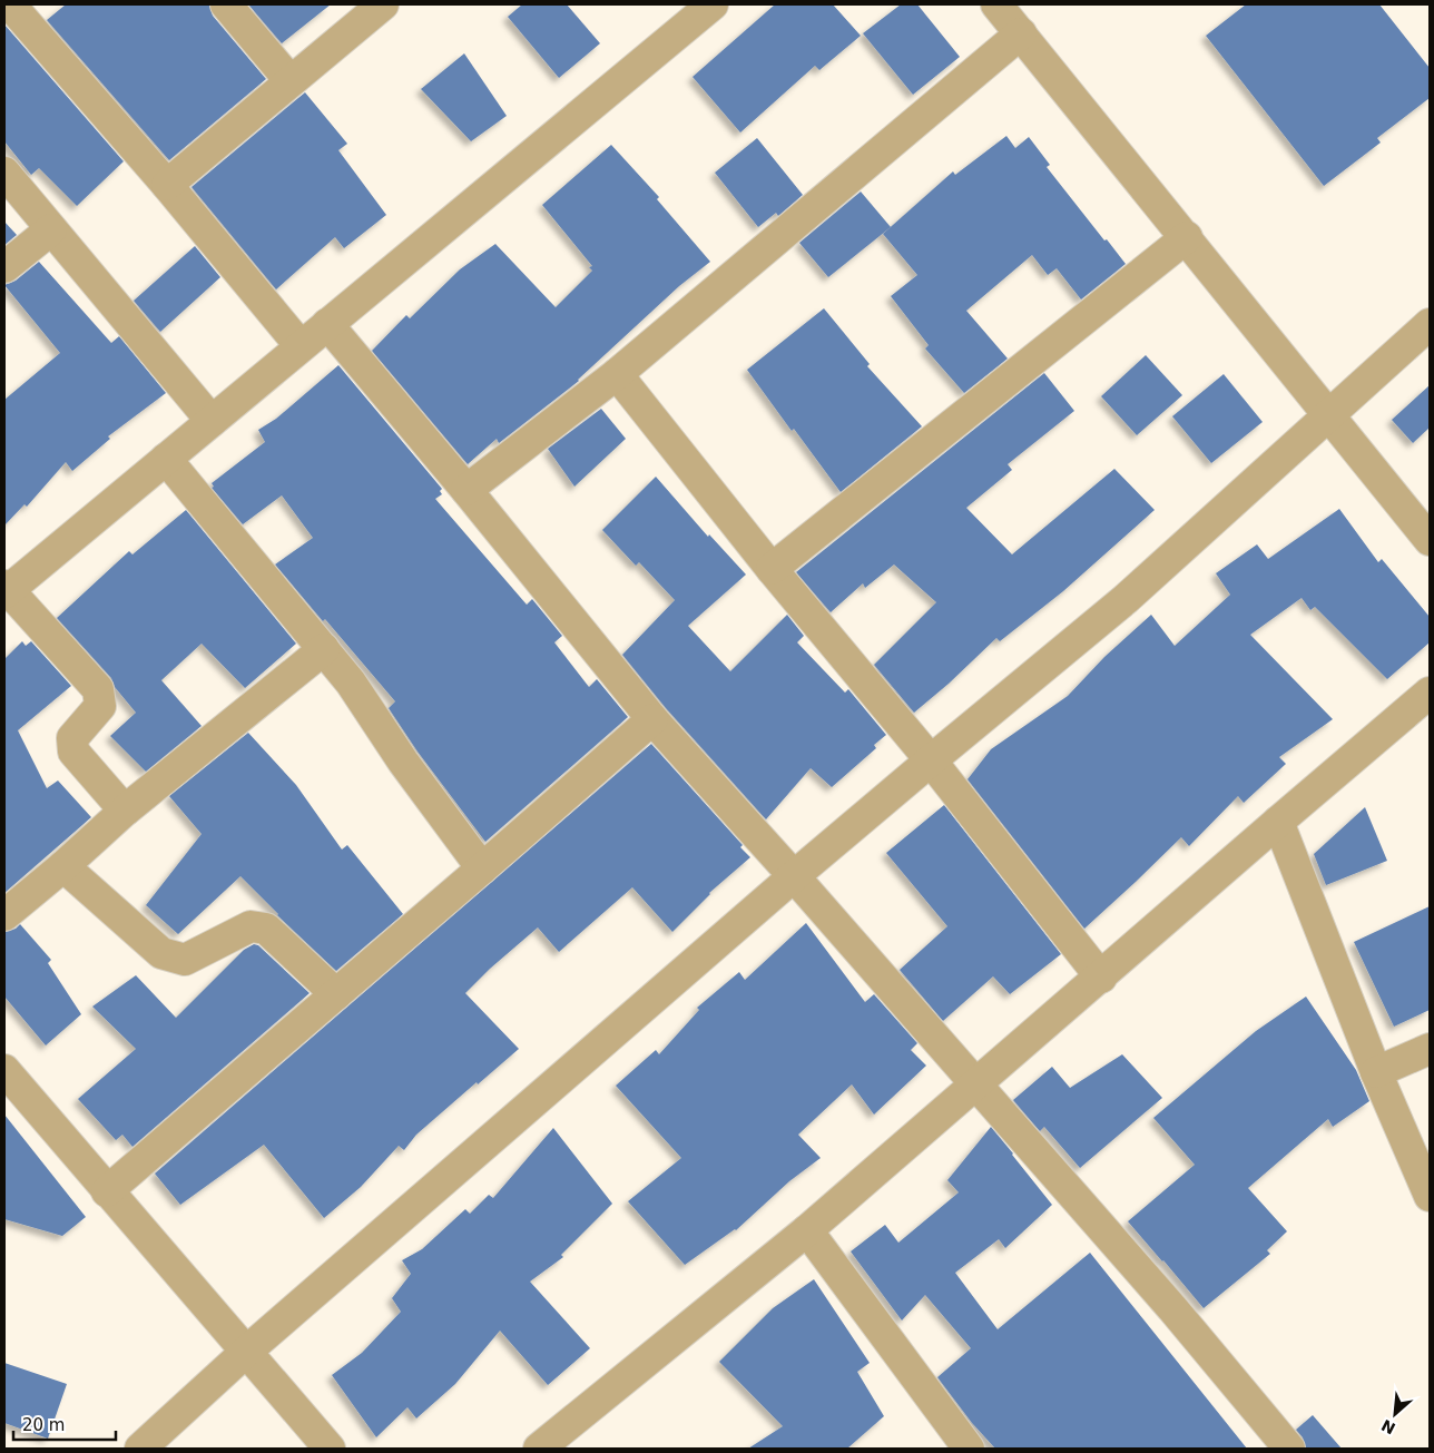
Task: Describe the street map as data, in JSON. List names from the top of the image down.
{
  "scale_bar": "20 m",
  "north": "bottom left"
}
